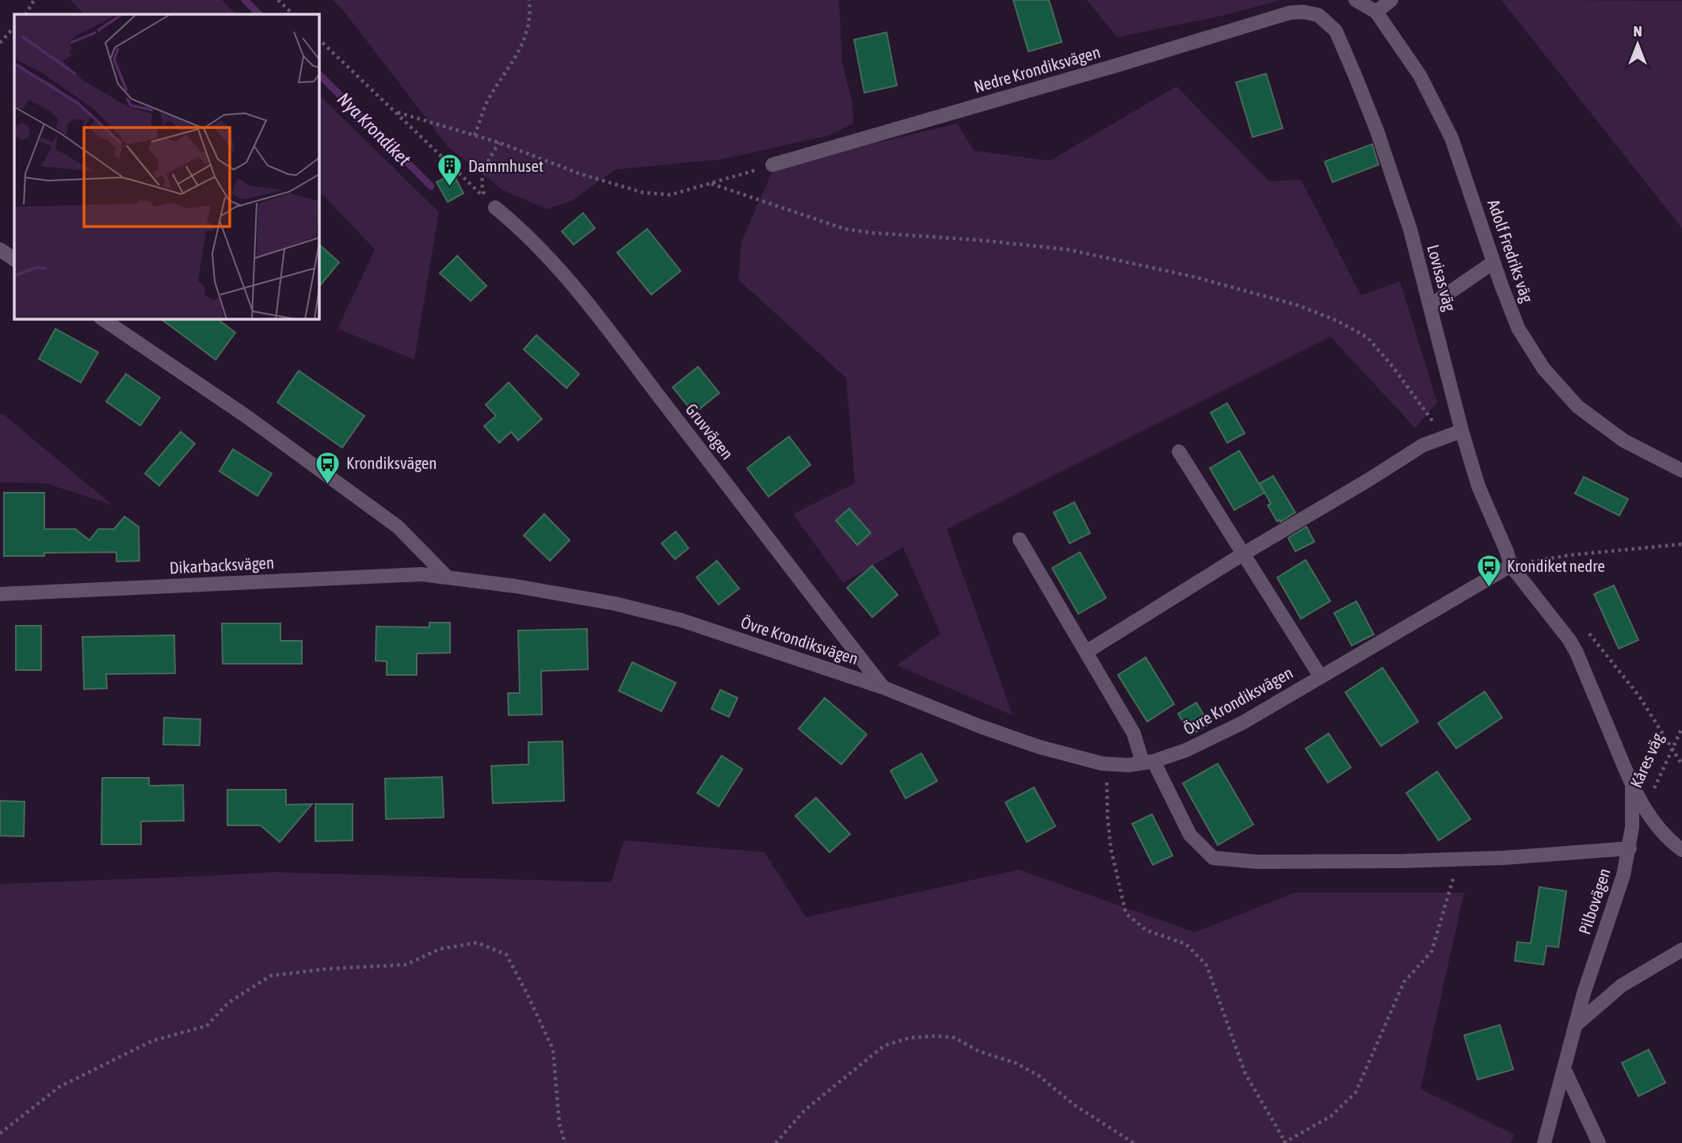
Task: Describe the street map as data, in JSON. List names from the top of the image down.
{
  "streets": {
    "street": [
      "Nedre Krondiksvägen",
      "Adolf Fredriks väg",
      "Lovisas väg",
      "Gruvvägen",
      "Dikarbacksvägen",
      "Övre Krondiksvägen",
      "Pilbovägen"
    ],
    "path": ["Kåres väg"]
  },
  "crossings": [
    ["Nedre Krondiksvägen", "Lovisas väg"],
    ["Lovisas väg", "Övre Krondiksvägen"],
    ["Gruvvägen", "Övre Krondiksvägen"],
    ["Dikarbacksvägen", "Övre Krondiksvägen"]
  ],
  "water": ["Nya Krondiket"],
  "places": {
    "building": ["Dammhuset"],
    "bus stop": ["Krondiksvägen", "Krondiket nedre"]
  },
  "north": "top"
}
